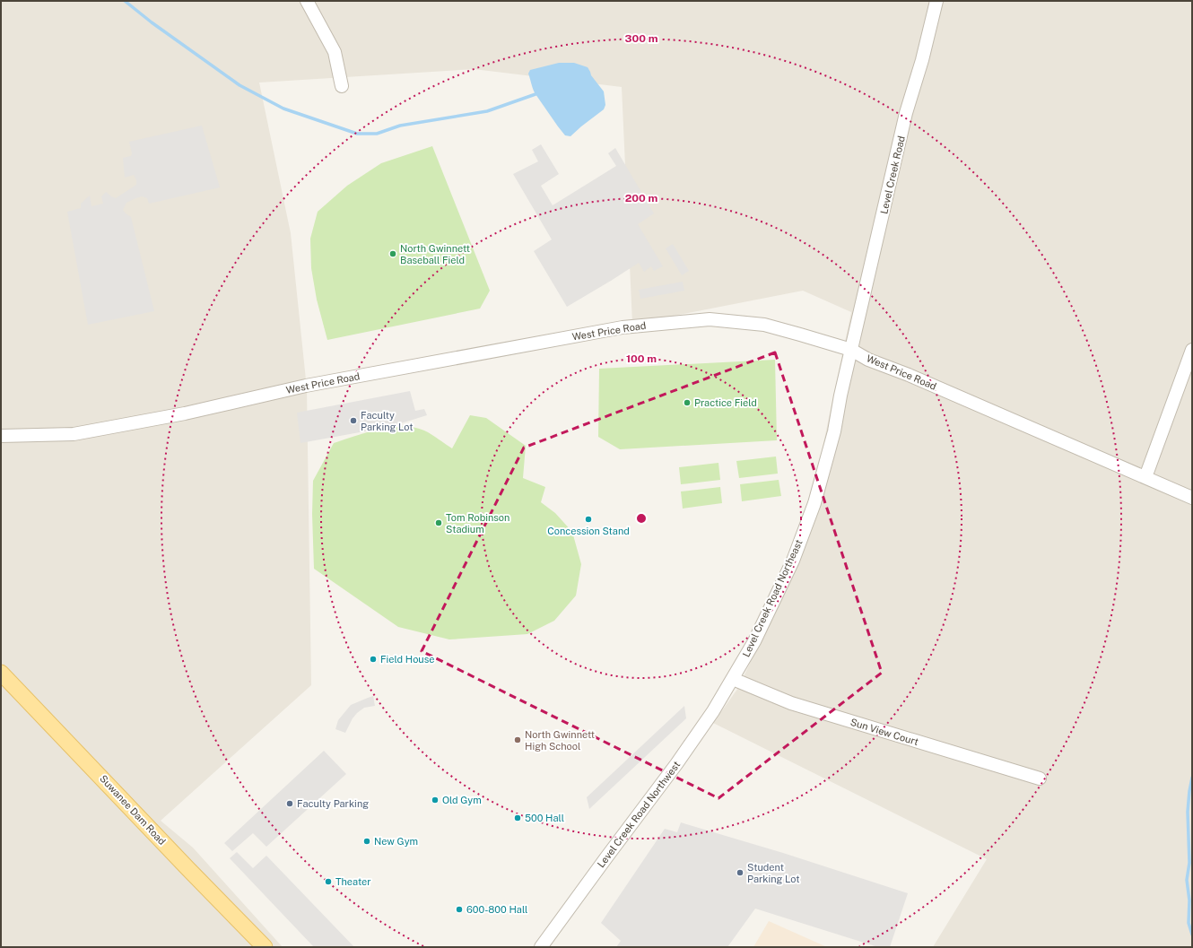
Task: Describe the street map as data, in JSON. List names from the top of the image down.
{
  "streets": {
    "main road": ["Suwanee Dam Road"],
    "street": [
      "Level Creek Road",
      "West Price Road",
      "Level Creek Road Northeast",
      "Sun View Court",
      "Level Creek Road Northwest"
    ]
  },
  "crossings": [
    ["Level Creek Road", "West Price Road"],
    ["Level Creek Road", "Level Creek Road Northeast"],
    ["West Price Road", "Level Creek Road Northeast"],
    ["Level Creek Road Northeast", "Sun View Court"],
    ["Level Creek Road Northeast", "Level Creek Road Northwest"],
    ["Sun View Court", "Level Creek Road Northwest"]
  ],
  "places": [
    "North Gwinnett Baseball Field",
    "Practice Field",
    "Faculty Parking Lot",
    "Concession Stand",
    "Tom Robinson Stadium",
    "Field House",
    "North Gwinnett High School",
    "Old Gym",
    "Faculty Parking",
    "500 Hall",
    "New Gym",
    "Student Parking Lot",
    "Theater",
    "600-800 Hall"
  ],
  "rings": ["300 m", "200 m", "100 m"]
}
